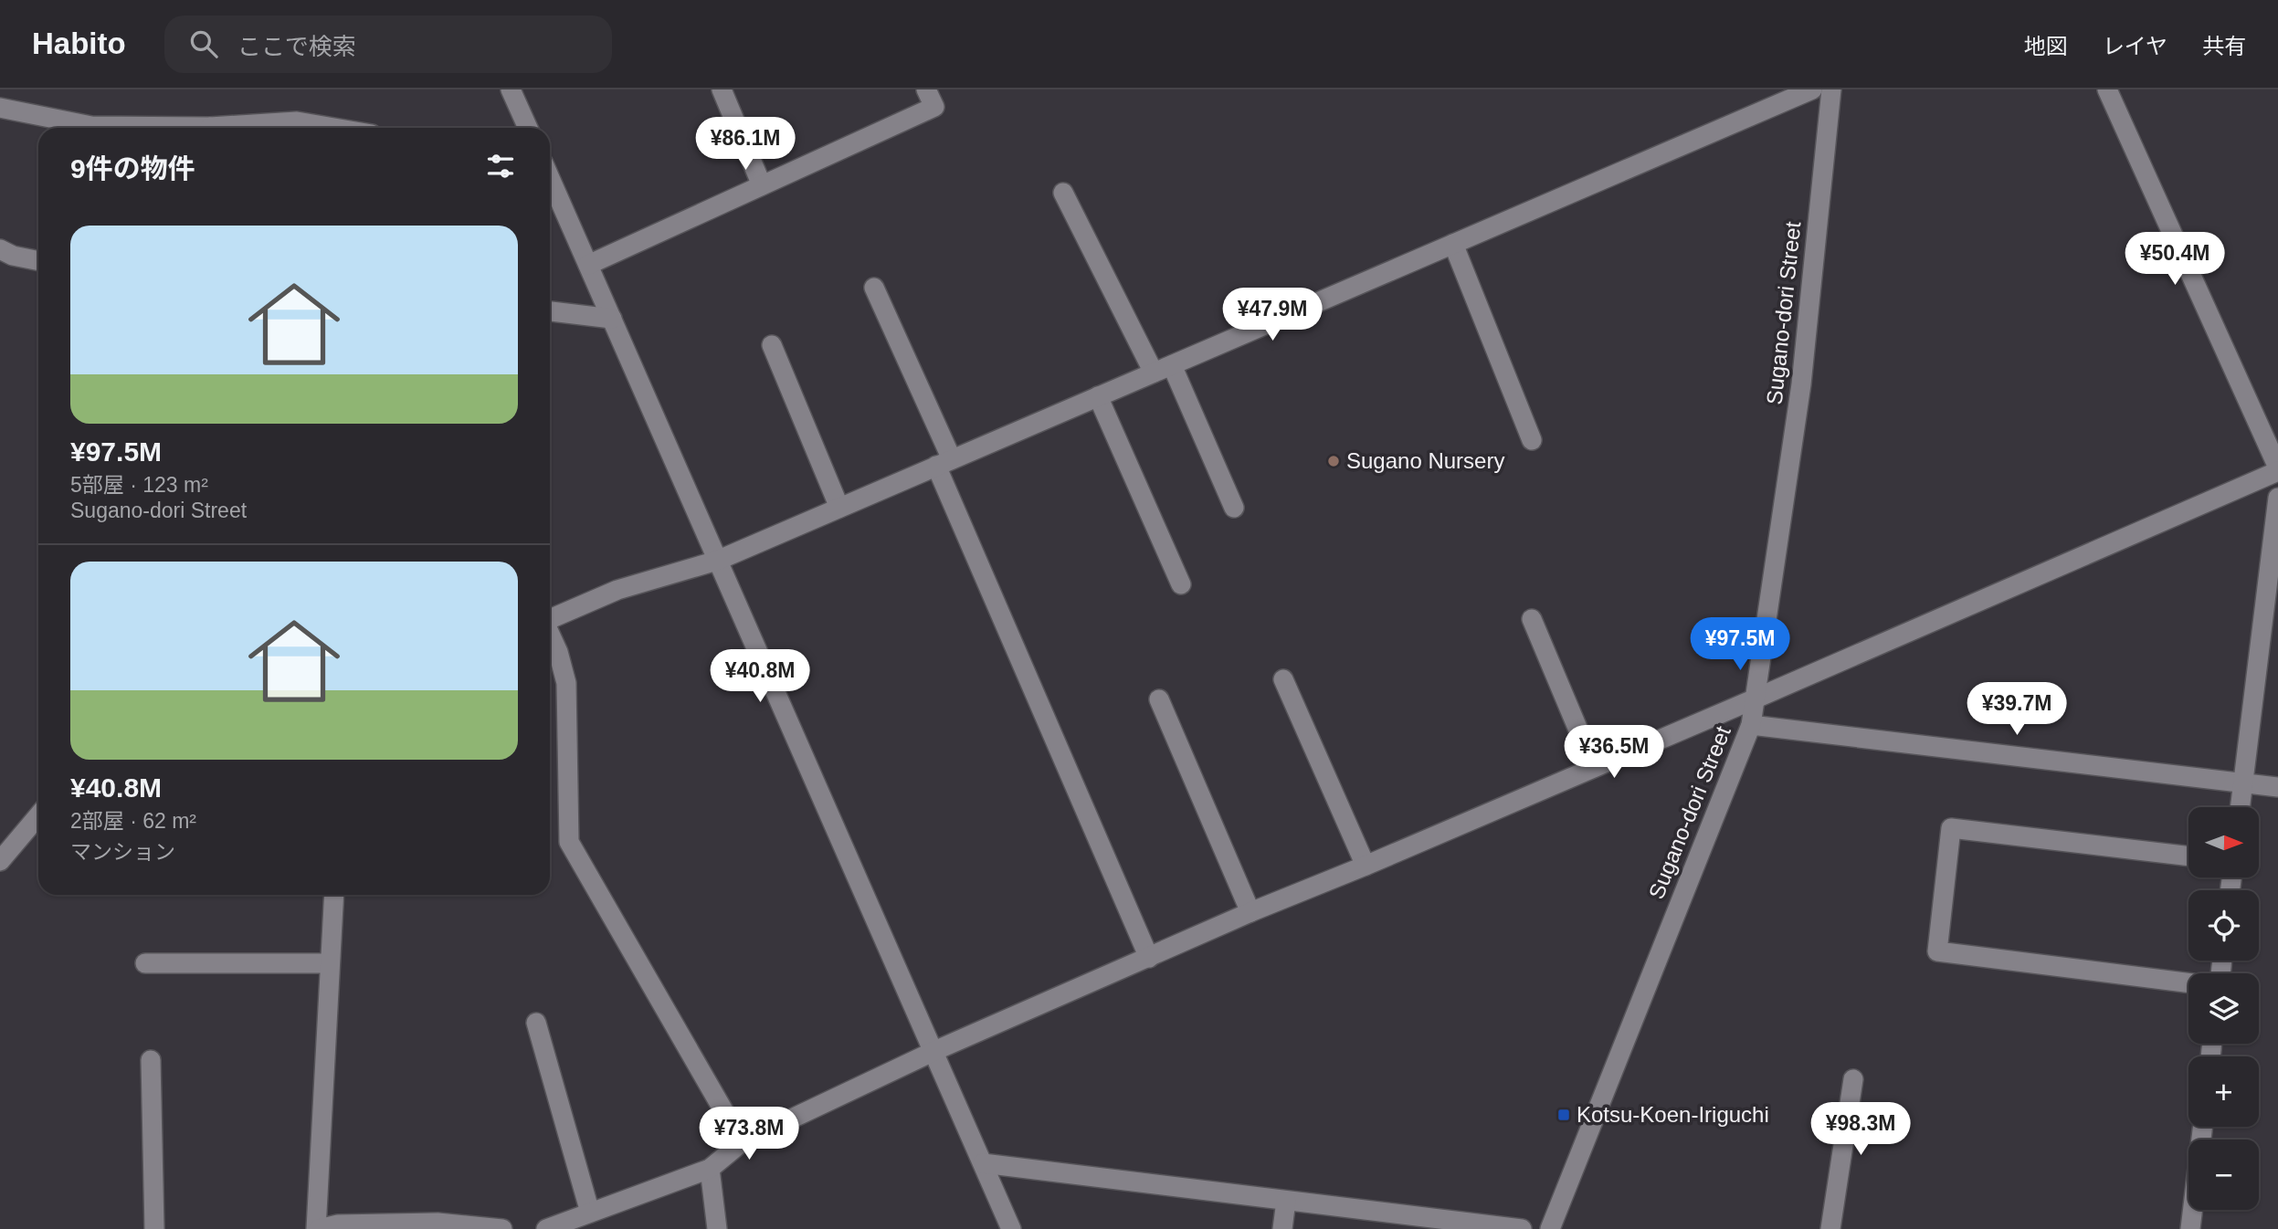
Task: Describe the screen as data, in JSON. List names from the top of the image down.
{
  "streets": {
    "street": ["Sugano-dori Street"]
  },
  "places": {
    "other": ["Sugano Nursery"],
    "transit": ["Kotsu-Koen-Iriguchi"]
  },
  "north": "right",
  "page": {
    "header": "Habito",
    "search": "ここで検索",
    "nav": ["地図", "レイヤ", "共有"],
    "price": [
      "¥86.1M",
      "¥50.4M",
      "¥47.9M",
      "¥97.5M",
      "¥40.8M",
      "¥39.7M",
      "¥36.5M",
      "¥98.3M",
      "¥73.8M"
    ],
    "heading": "9件の物件",
    "list": [
      {
        "name": "¥97.5M",
        "note": "5部屋 · 123 m² · Sugano-dori Street"
      },
      {
        "name": "¥40.8M",
        "note": "2部屋 · 62 m² · マンション"
      }
    ],
    "map_buttons": ["+", "−"]
  }
}
